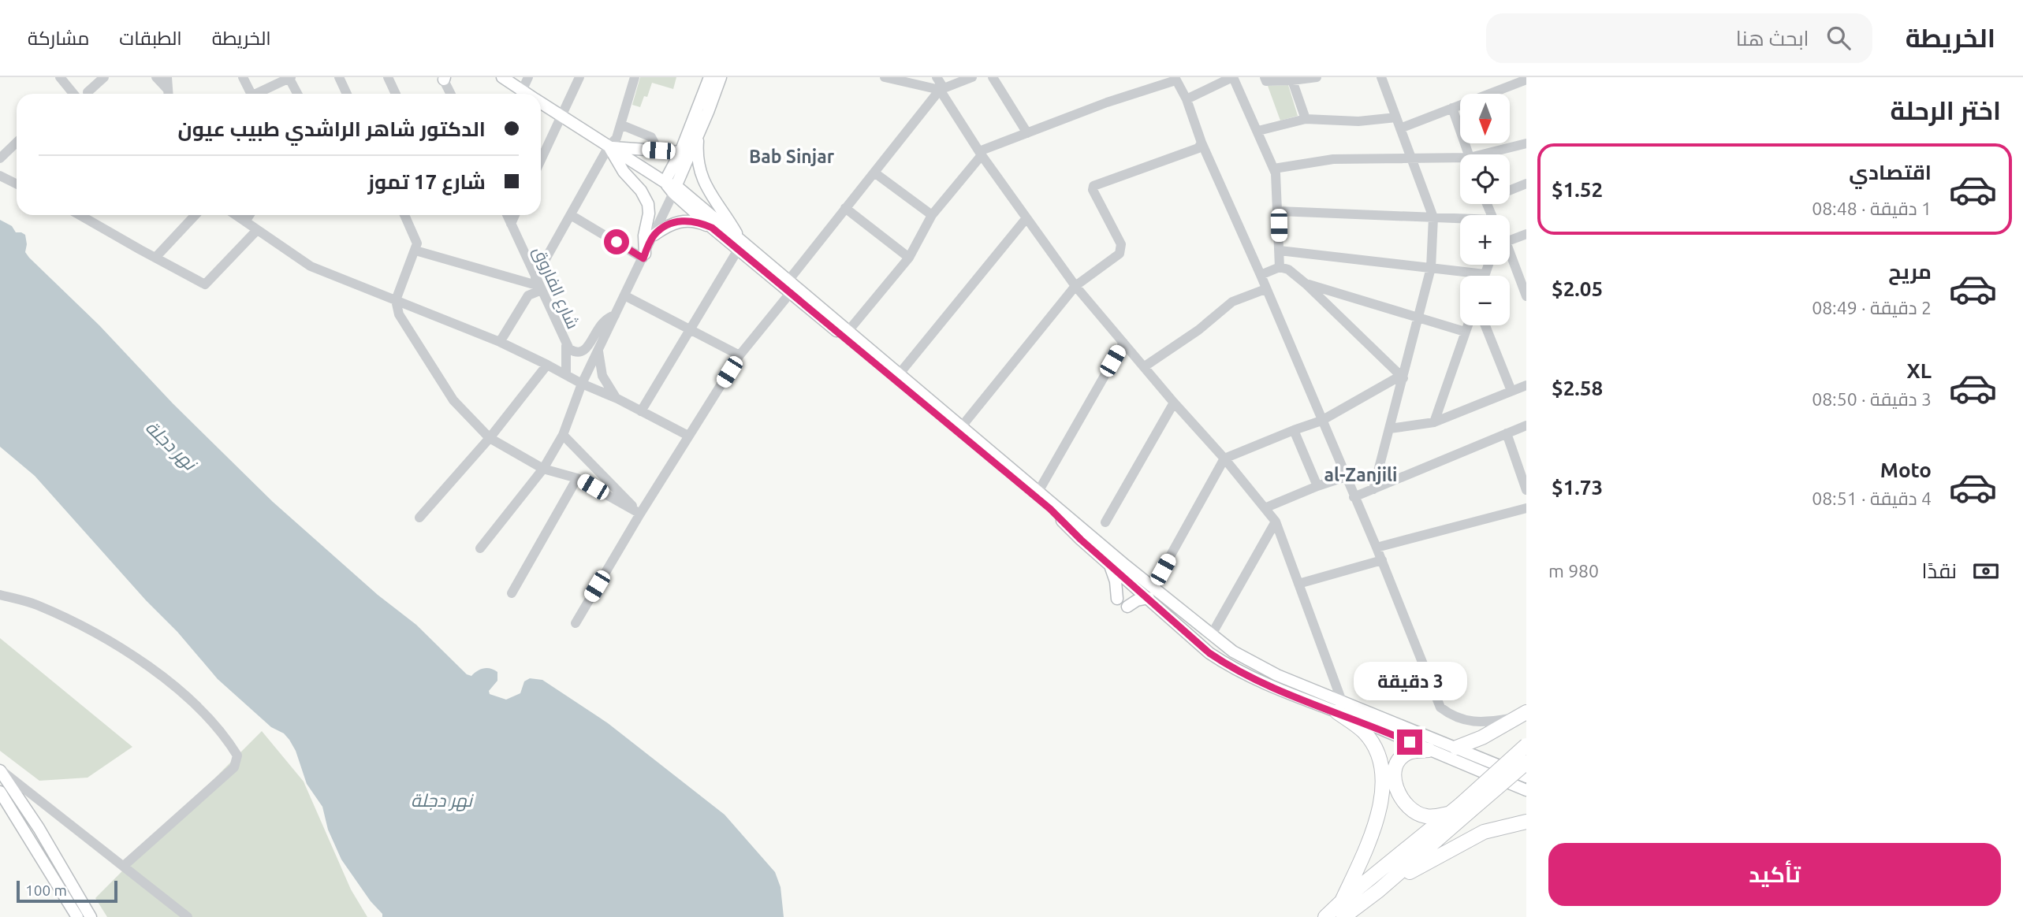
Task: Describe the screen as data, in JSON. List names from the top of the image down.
{
  "streets": {
    "street": ["شارع الفاروق"]
  },
  "districts": ["Bab Sinjar", "al-Zanjili"],
  "water": ["نهر دجلة"],
  "scale_bar": "100 m",
  "north": "bottom",
  "page": {
    "header": "الخريطة",
    "search": "ابحث هنا",
    "nav": ["الخريطة", "الطبقات", "مشاركة"],
    "heading": "اختر الرحلة",
    "map_buttons": ["+", "−"],
    "banner": ["الدكتور شاهر الراشدي طبيب عيون", "شارع 17 تموز"],
    "list": [
      {
        "name": "اقتصادي",
        "note": "1 دقيقة · 08:48",
        "value": "$1.52"
      },
      {
        "name": "مريح",
        "note": "2 دقيقة · 08:49",
        "value": "$2.05"
      },
      {
        "name": "XL",
        "note": "3 دقيقة · 08:50",
        "value": "$2.58"
      },
      {
        "name": "Moto",
        "note": "4 دقيقة · 08:51",
        "value": "$1.73"
      }
    ],
    "pay": ["نقدًا", "980 m"],
    "bubble": "3 دقيقة",
    "buttons": "تأكيد",
    "scale": "100 m"
  }
}
